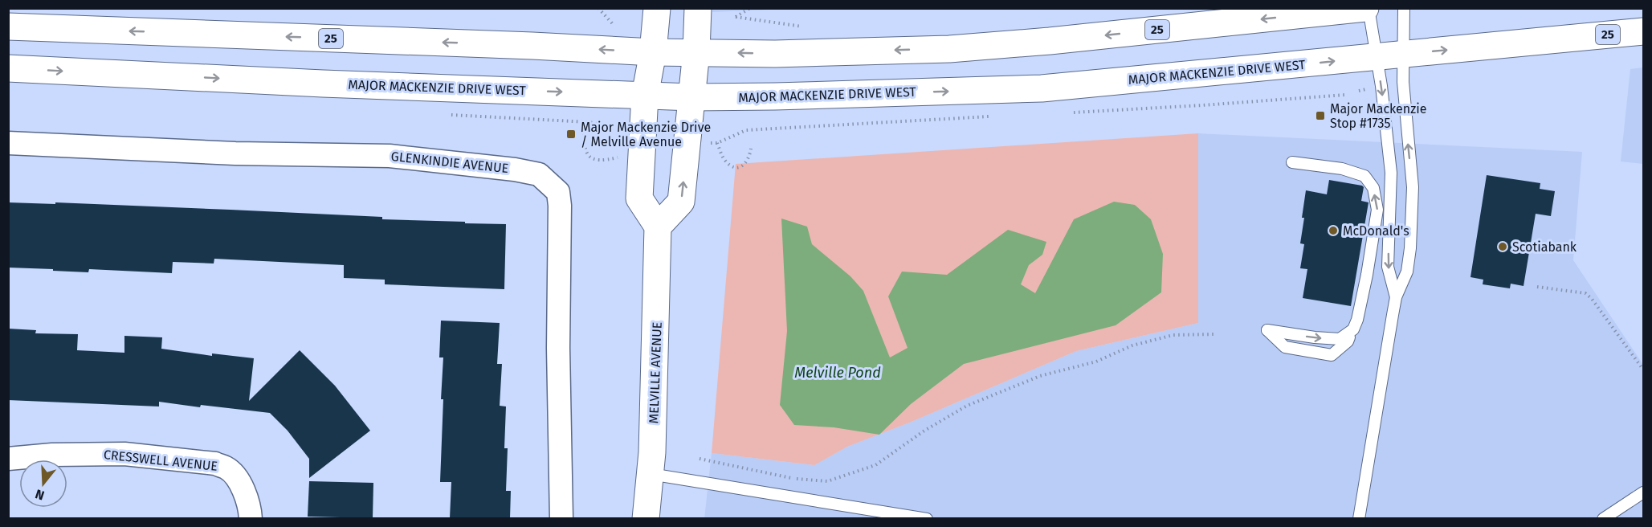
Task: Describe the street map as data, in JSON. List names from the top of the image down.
{
  "streets": {
    "main road": ["25", "MAJOR MACKENZIE DRIVE WEST", "MELVILLE AVENUE"],
    "street": ["GLENKINDIE AVENUE", "CRESSWELL AVENUE"]
  },
  "water": ["Melville Pond"],
  "places": {
    "transit": ["Major Mackenzie Stop #1735", "Major Mackenzie Drive / Melville Avenue"],
    "other": ["McDonald's", "Scotiabank"]
  },
  "north": "bottom"
}
